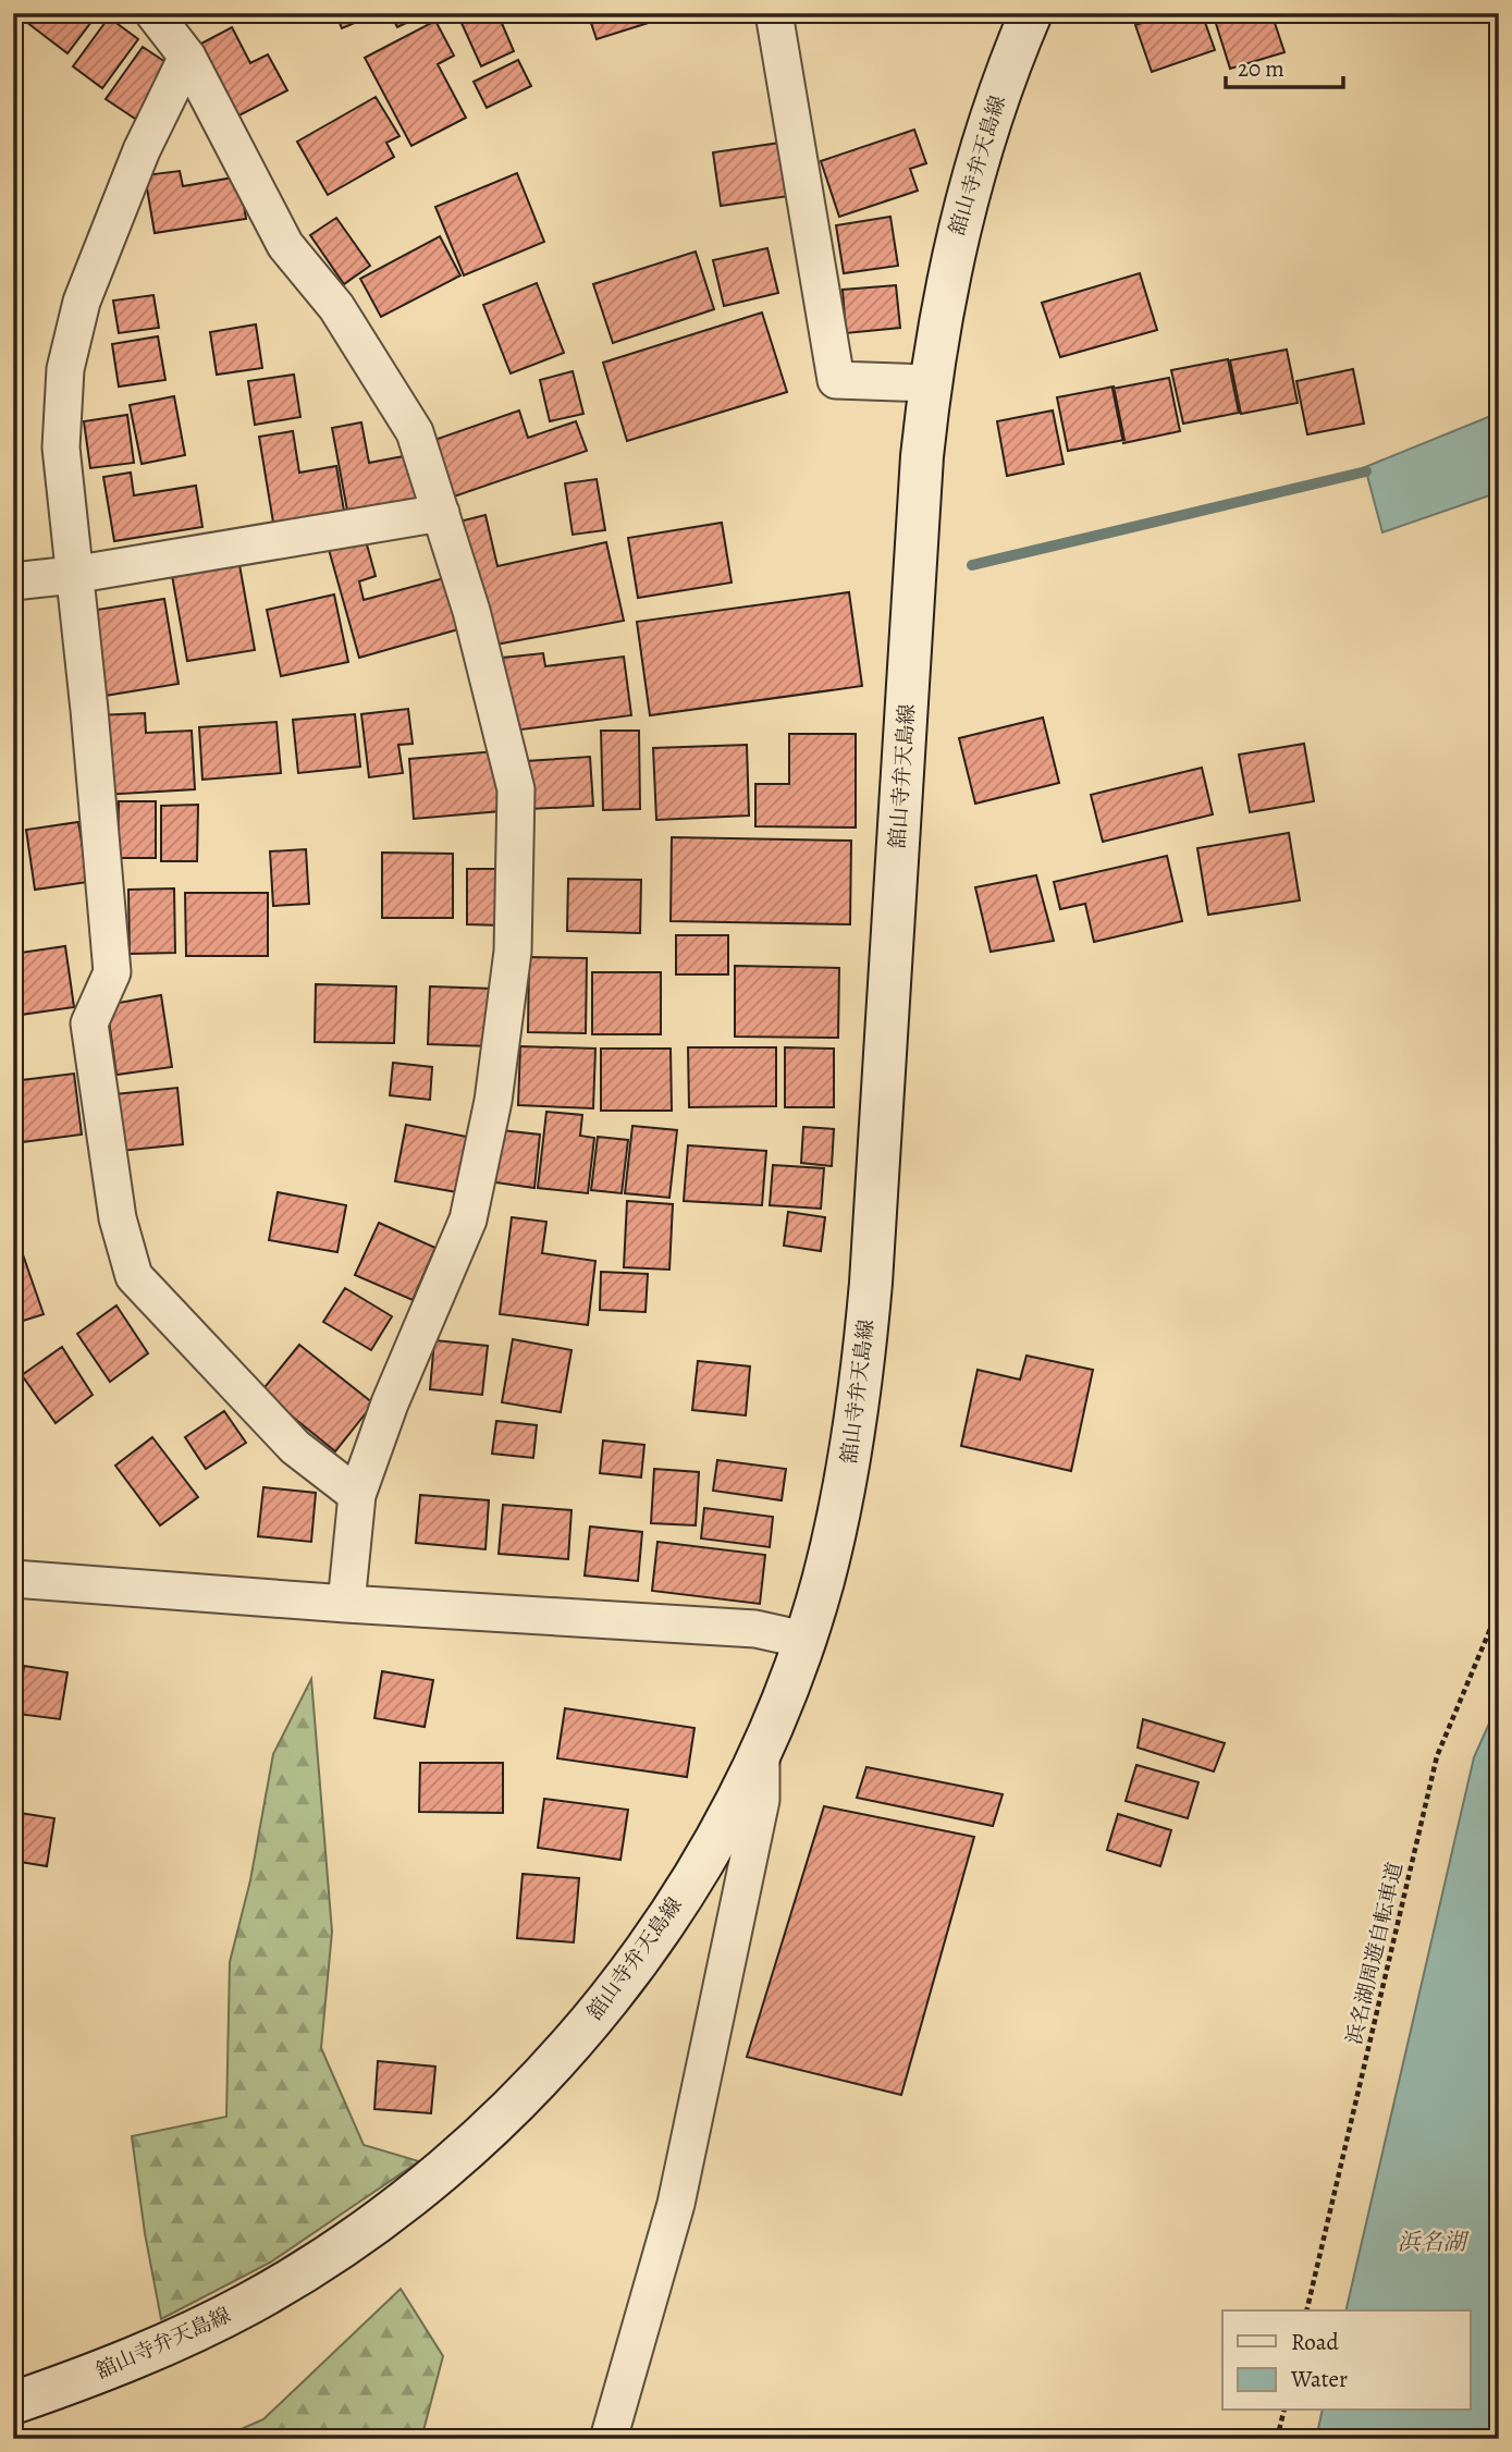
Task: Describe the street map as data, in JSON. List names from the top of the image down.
{
  "streets": {
    "main road": ["舘山寺弁天島線"],
    "path": ["浜名湖周遊自転車道"]
  },
  "water": ["浜名湖"],
  "legend": ["Road", "Water"],
  "scale_bar": "20 m"
}
